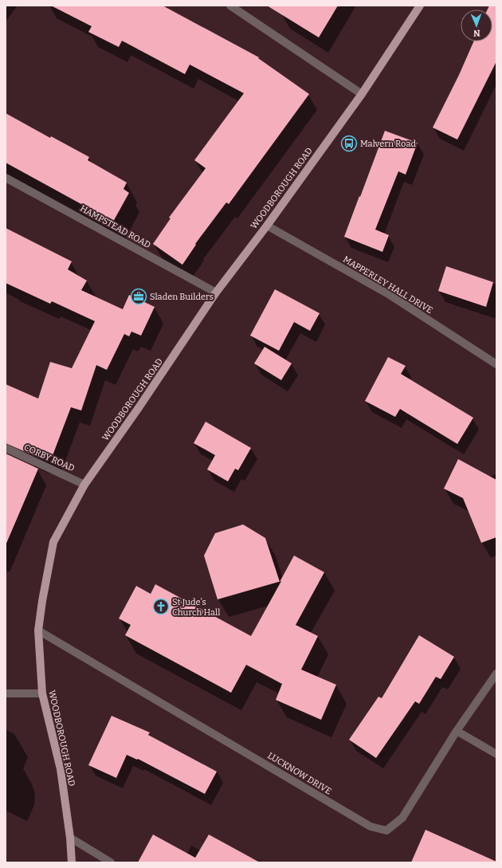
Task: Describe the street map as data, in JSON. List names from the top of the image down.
{
  "streets": {
    "main road": ["WOODBOROUGH ROAD"],
    "street": [
      "HAMPSTEAD ROAD",
      "MAPPERLEY HALL DRIVE",
      "CORBY ROAD",
      "LUCKNOW DRIVE"
    ]
  },
  "crossings": [
    ["WOODBOROUGH ROAD", "HAMPSTEAD ROAD"],
    ["WOODBOROUGH ROAD", "MAPPERLEY HALL DRIVE"],
    ["WOODBOROUGH ROAD", "CORBY ROAD"],
    ["WOODBOROUGH ROAD", "LUCKNOW DRIVE"]
  ],
  "places": {
    "bus stop": ["Malvern Road"],
    "office": ["Sladen Builders"],
    "church": ["St Jude's Church Hall"]
  },
  "north": "bottom"
}
